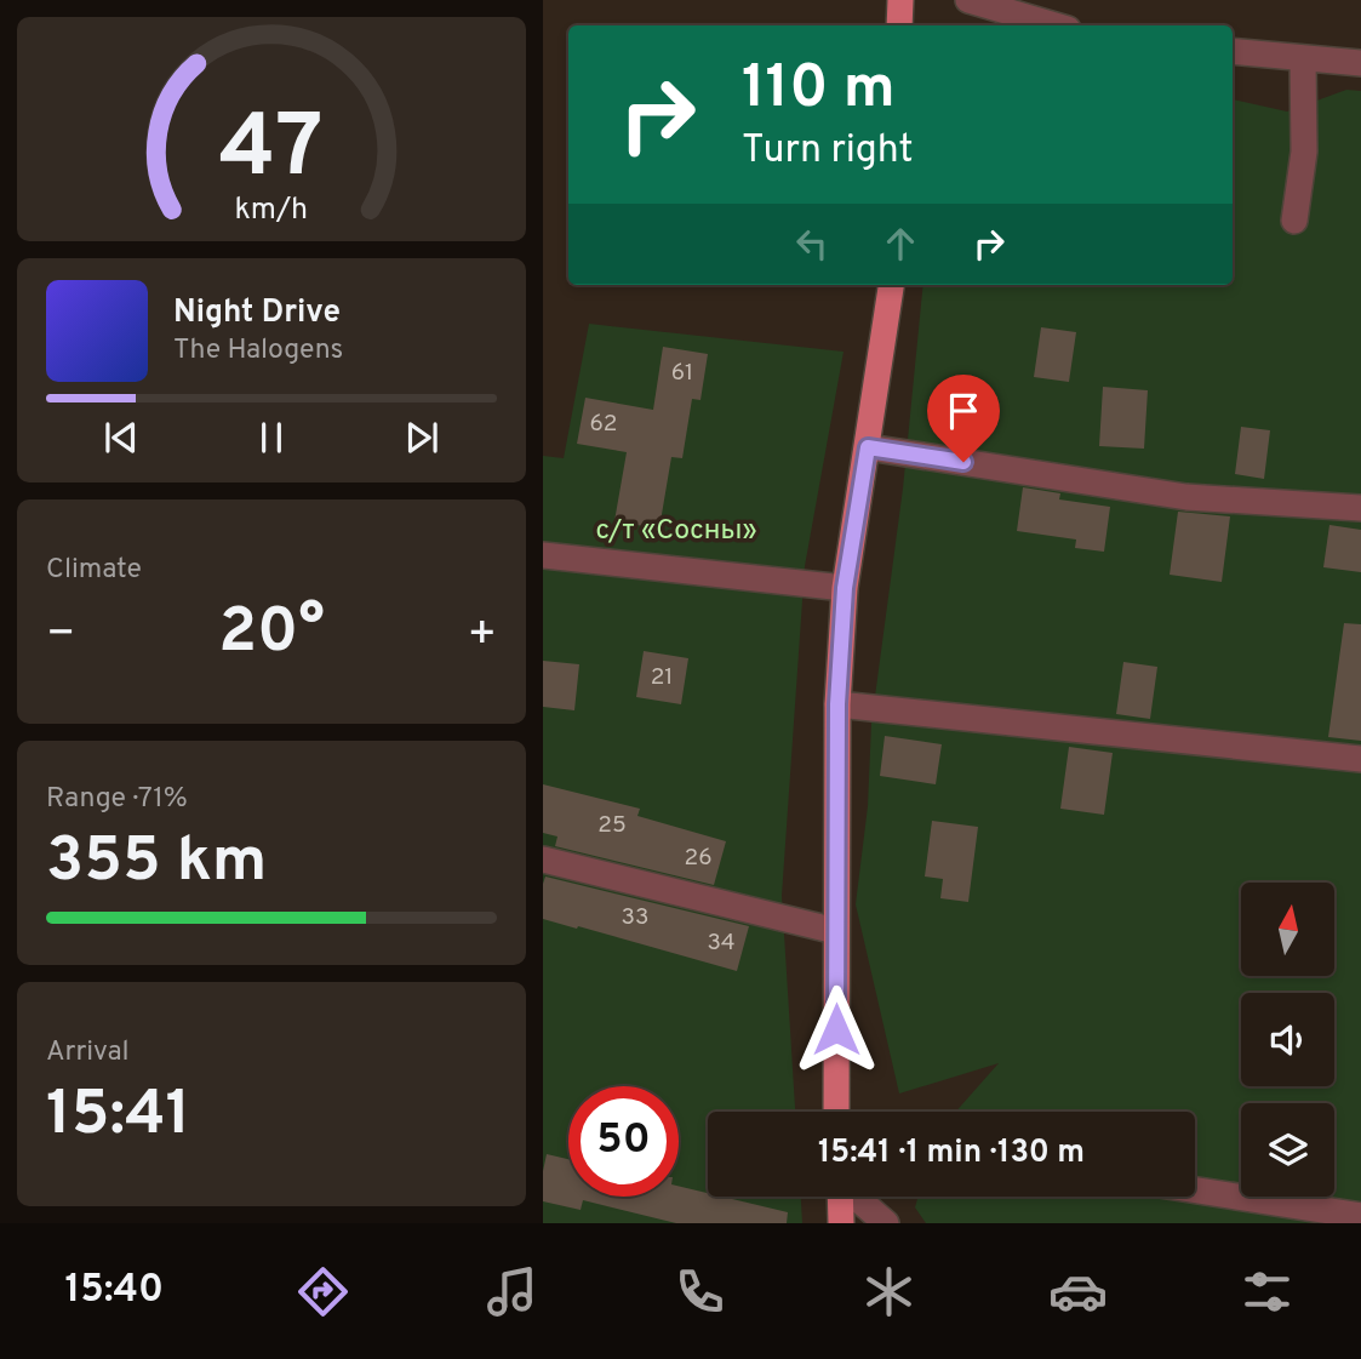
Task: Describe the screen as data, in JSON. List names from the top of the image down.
{
  "parks": ["с/т «Сосны»"],
  "house_numbers": [
    "61",
    "62",
    "21",
    "25",
    "26",
    "33",
    "34"
  ],
  "north": "top",
  "page": {
    "turn": ["110 m", "Turn right"],
    "song": ["Night Drive", "The Halogens"],
    "tile": [
      "Climate",
      ["Range · 71%", "355 km"],
      ["Arrival", "15:41"]
    ],
    "heat": ["−", "20°", "+"],
    "limit": "50",
    "trip": "15:41 · 1 min · 130 m",
    "tabs": "15:40",
    "gauge": ["47", "km/h"]
  }
}
